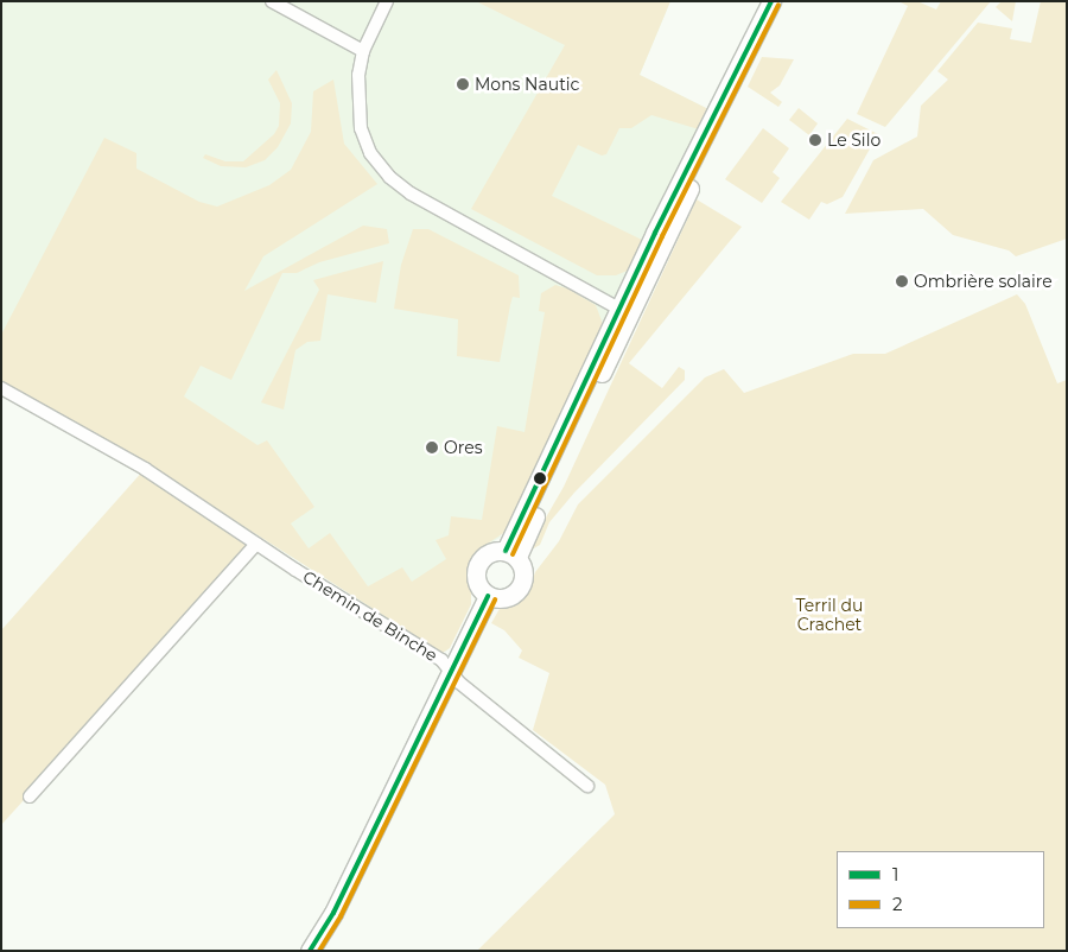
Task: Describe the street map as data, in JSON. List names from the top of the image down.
{
  "streets": {
    "street": ["Chemin de Binche"]
  },
  "parks": ["Terril du Crachet"],
  "places": [
    "Mons Nautic",
    "Le Silo",
    "Ombrière solaire",
    "Ores"
  ],
  "lines": ["transit line 1", "transit line 2"],
  "legend": ["1", "2"]
}
